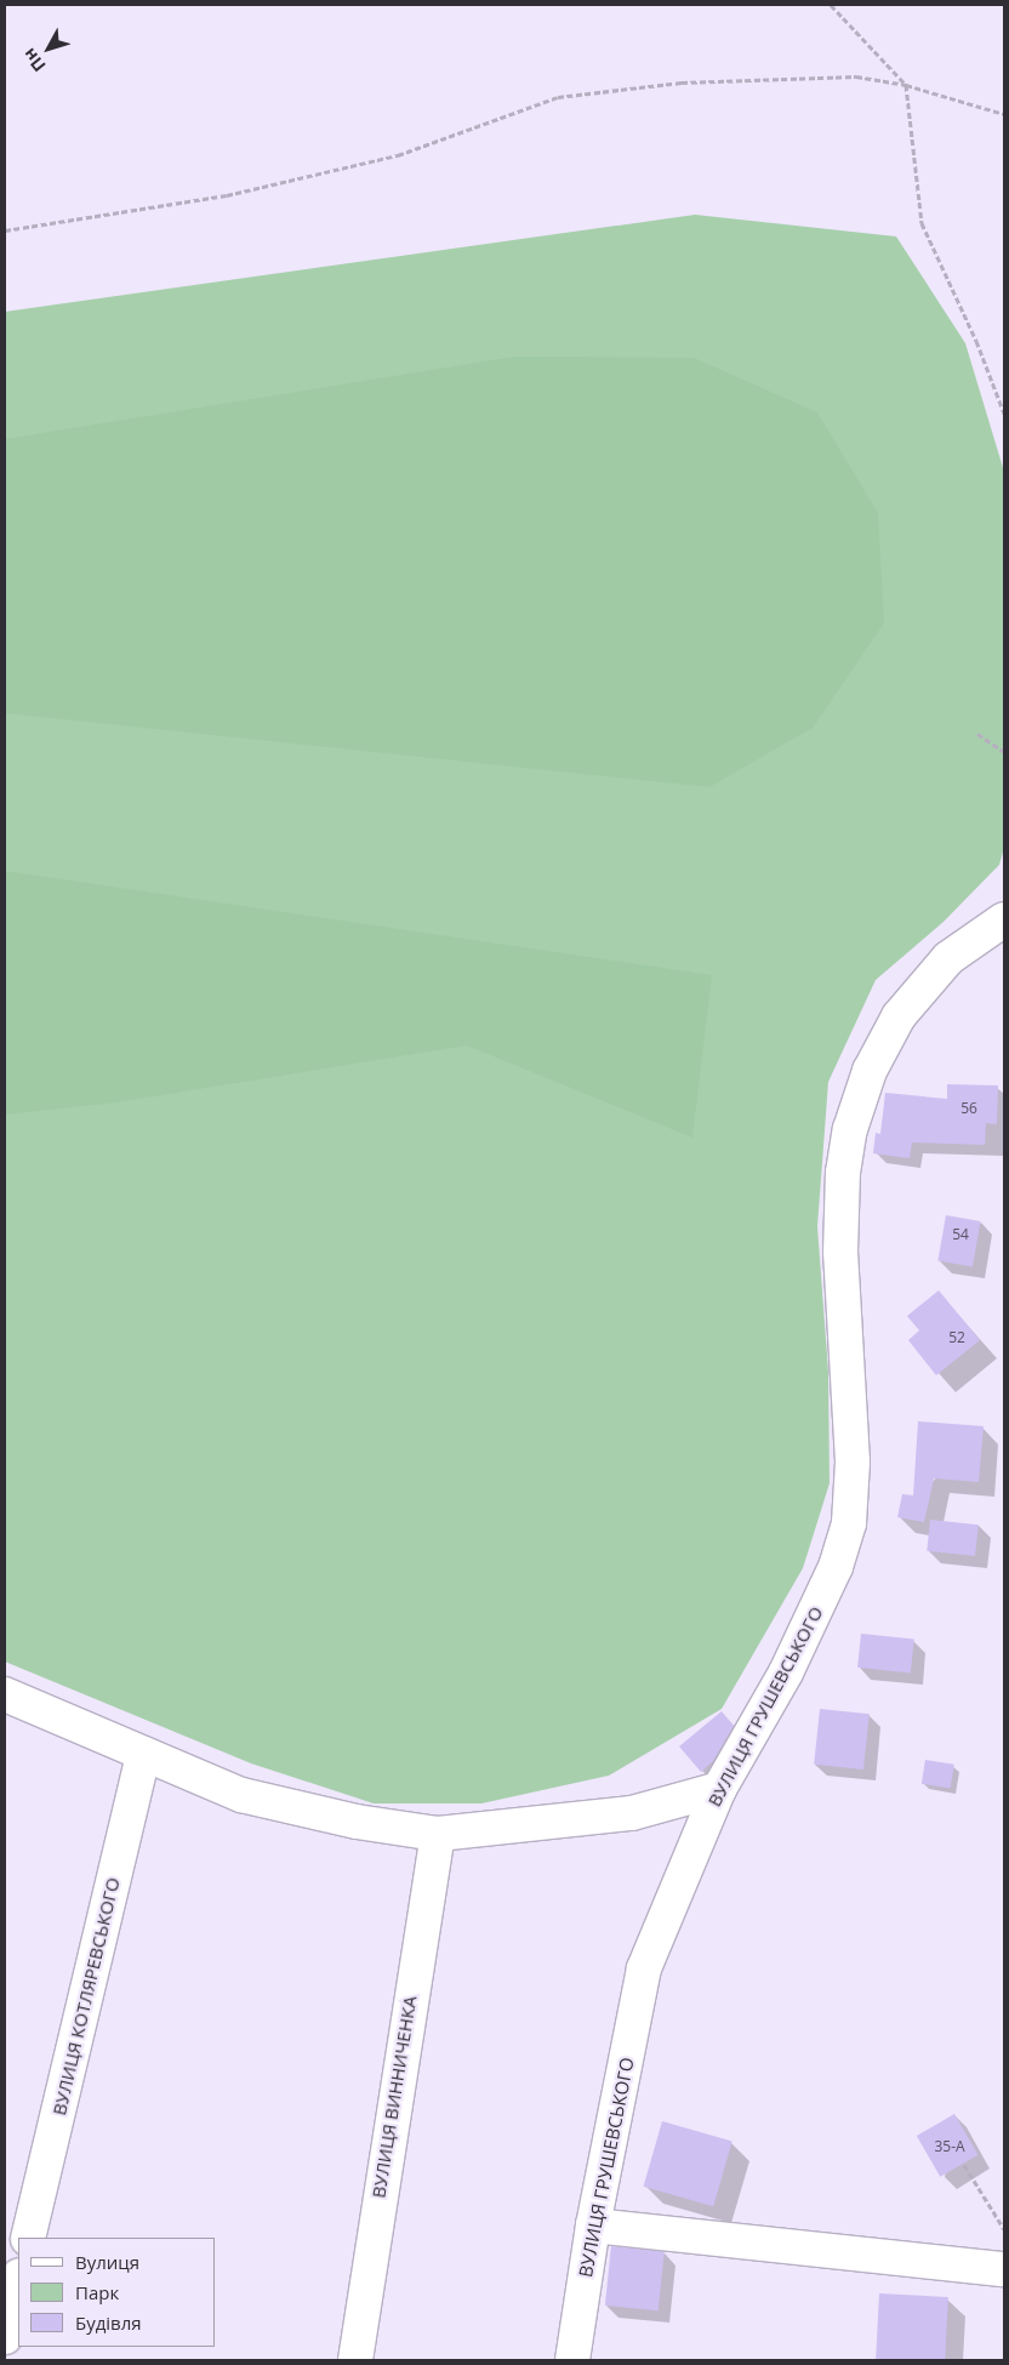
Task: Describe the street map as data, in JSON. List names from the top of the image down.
{
  "streets": {
    "street": ["ВУЛИЦЯ ГРУШЕВСЬКОГО", "ВУЛИЦЯ КОТЛЯРЕВСЬКОГО", "ВУЛИЦЯ ВИННИЧЕНКА"]
  },
  "house_numbers": [
    "56",
    "54",
    "52",
    "35-А"
  ],
  "legend": ["Вулиця", "Парк", "Будівля"],
  "north": "bottom left"
}
